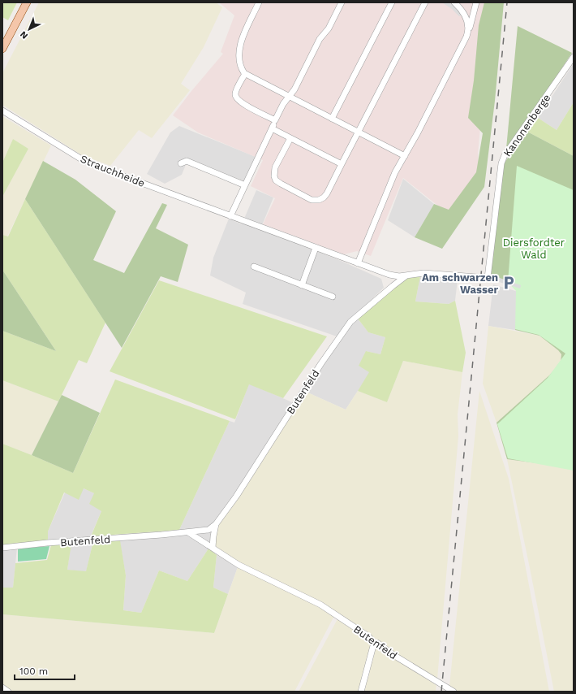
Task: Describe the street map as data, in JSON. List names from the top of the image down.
{
  "streets": {
    "street": ["Kanonenberge", "Strauchheide", "Butenfeld"]
  },
  "crossings": [
    ["Kanonenberge", "Strauchheide"],
    ["Strauchheide", "Butenfeld"]
  ],
  "parks": ["Diersfordter Wald"],
  "places": {
    "parking": ["Am schwarzen Wasser"]
  },
  "scale_bar": "100 m",
  "north": "bottom left"
}
